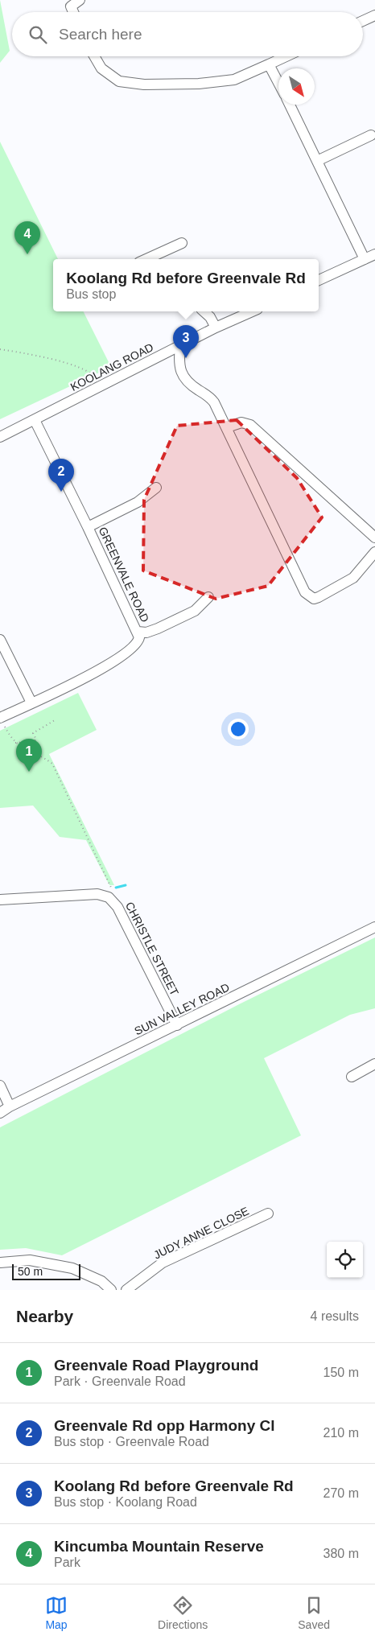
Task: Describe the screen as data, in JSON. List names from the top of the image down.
{
  "streets": {
    "street": [
      "KOOLANG ROAD",
      "GREENVALE ROAD",
      "CHRISTLE STREET",
      "SUN VALLEY ROAD",
      "JUDY ANNE CLOSE"
    ]
  },
  "crossings": [
    ["KOOLANG ROAD", "GREENVALE ROAD"],
    ["CHRISTLE STREET", "SUN VALLEY ROAD"]
  ],
  "scale_bar": "50 m",
  "north": "bottom right",
  "page": {
    "search": "Search here",
    "pins": [
      "4",
      "3",
      "2",
      "1"
    ],
    "popup": ["Koolang Rd before Greenvale Rd", "Bus stop"],
    "scale": "50 m",
    "heading": ["Nearby", "4 results"],
    "list": [
      {
        "mark": "1",
        "name": "Greenvale Road Playground",
        "note": "Park · Greenvale Road",
        "value": "150 m"
      },
      {
        "mark": "2",
        "name": "Greenvale Rd opp Harmony Cl",
        "note": "Bus stop · Greenvale Road",
        "value": "210 m"
      },
      {
        "mark": "3",
        "name": "Koolang Rd before Greenvale Rd",
        "note": "Bus stop · Koolang Road",
        "value": "270 m"
      },
      {
        "mark": "4",
        "name": "Kincumba Mountain Reserve",
        "note": "Park",
        "value": "380 m"
      }
    ],
    "nav": ["Map", "Directions", "Saved"]
  }
}
